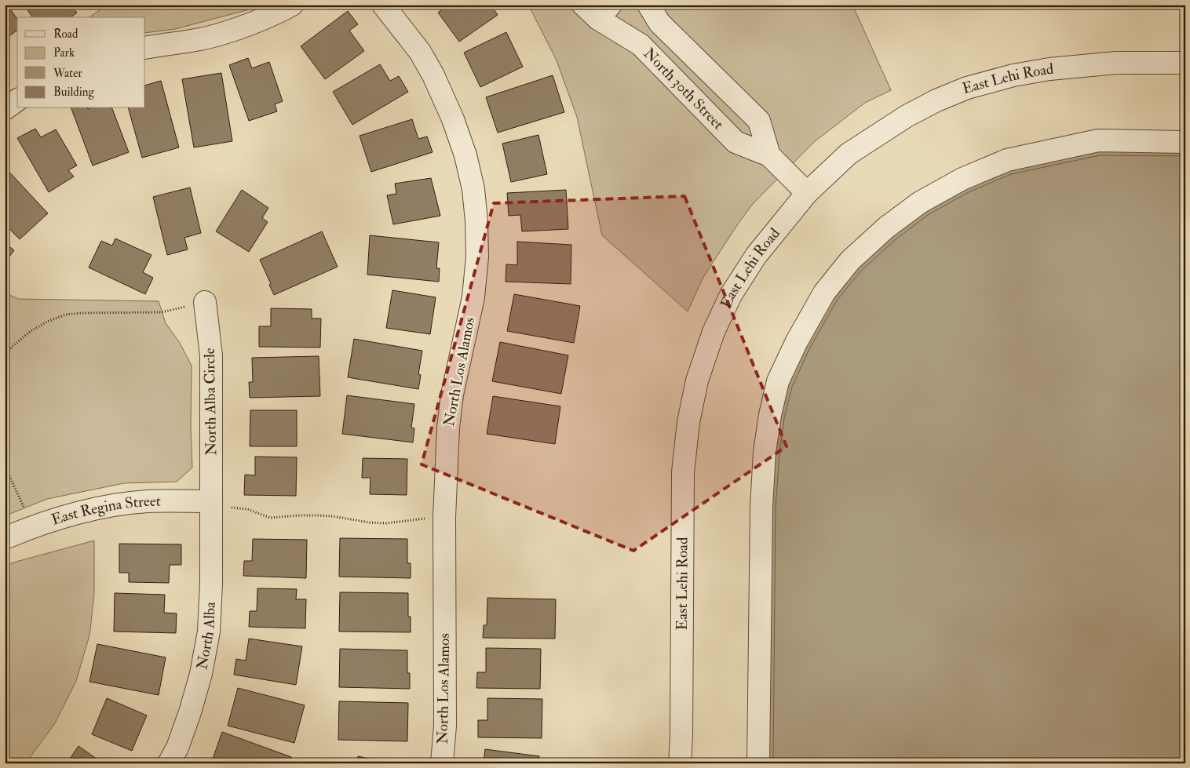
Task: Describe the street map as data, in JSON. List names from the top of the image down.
{
  "streets": {
    "street": [
      "East Lehi Road",
      "North 30th Street",
      "North Los Alamos",
      "North Alba Circle",
      "East Regina Street",
      "North Alba"
    ]
  },
  "crossings": [
    ["East Lehi Road", "North 30th Street"],
    ["North Alba Circle", "East Regina Street"],
    ["North Alba Circle", "North Alba"],
    ["East Regina Street", "North Alba"]
  ],
  "legend": [
    "Road",
    "Park",
    "Water",
    "Building"
  ]
}
